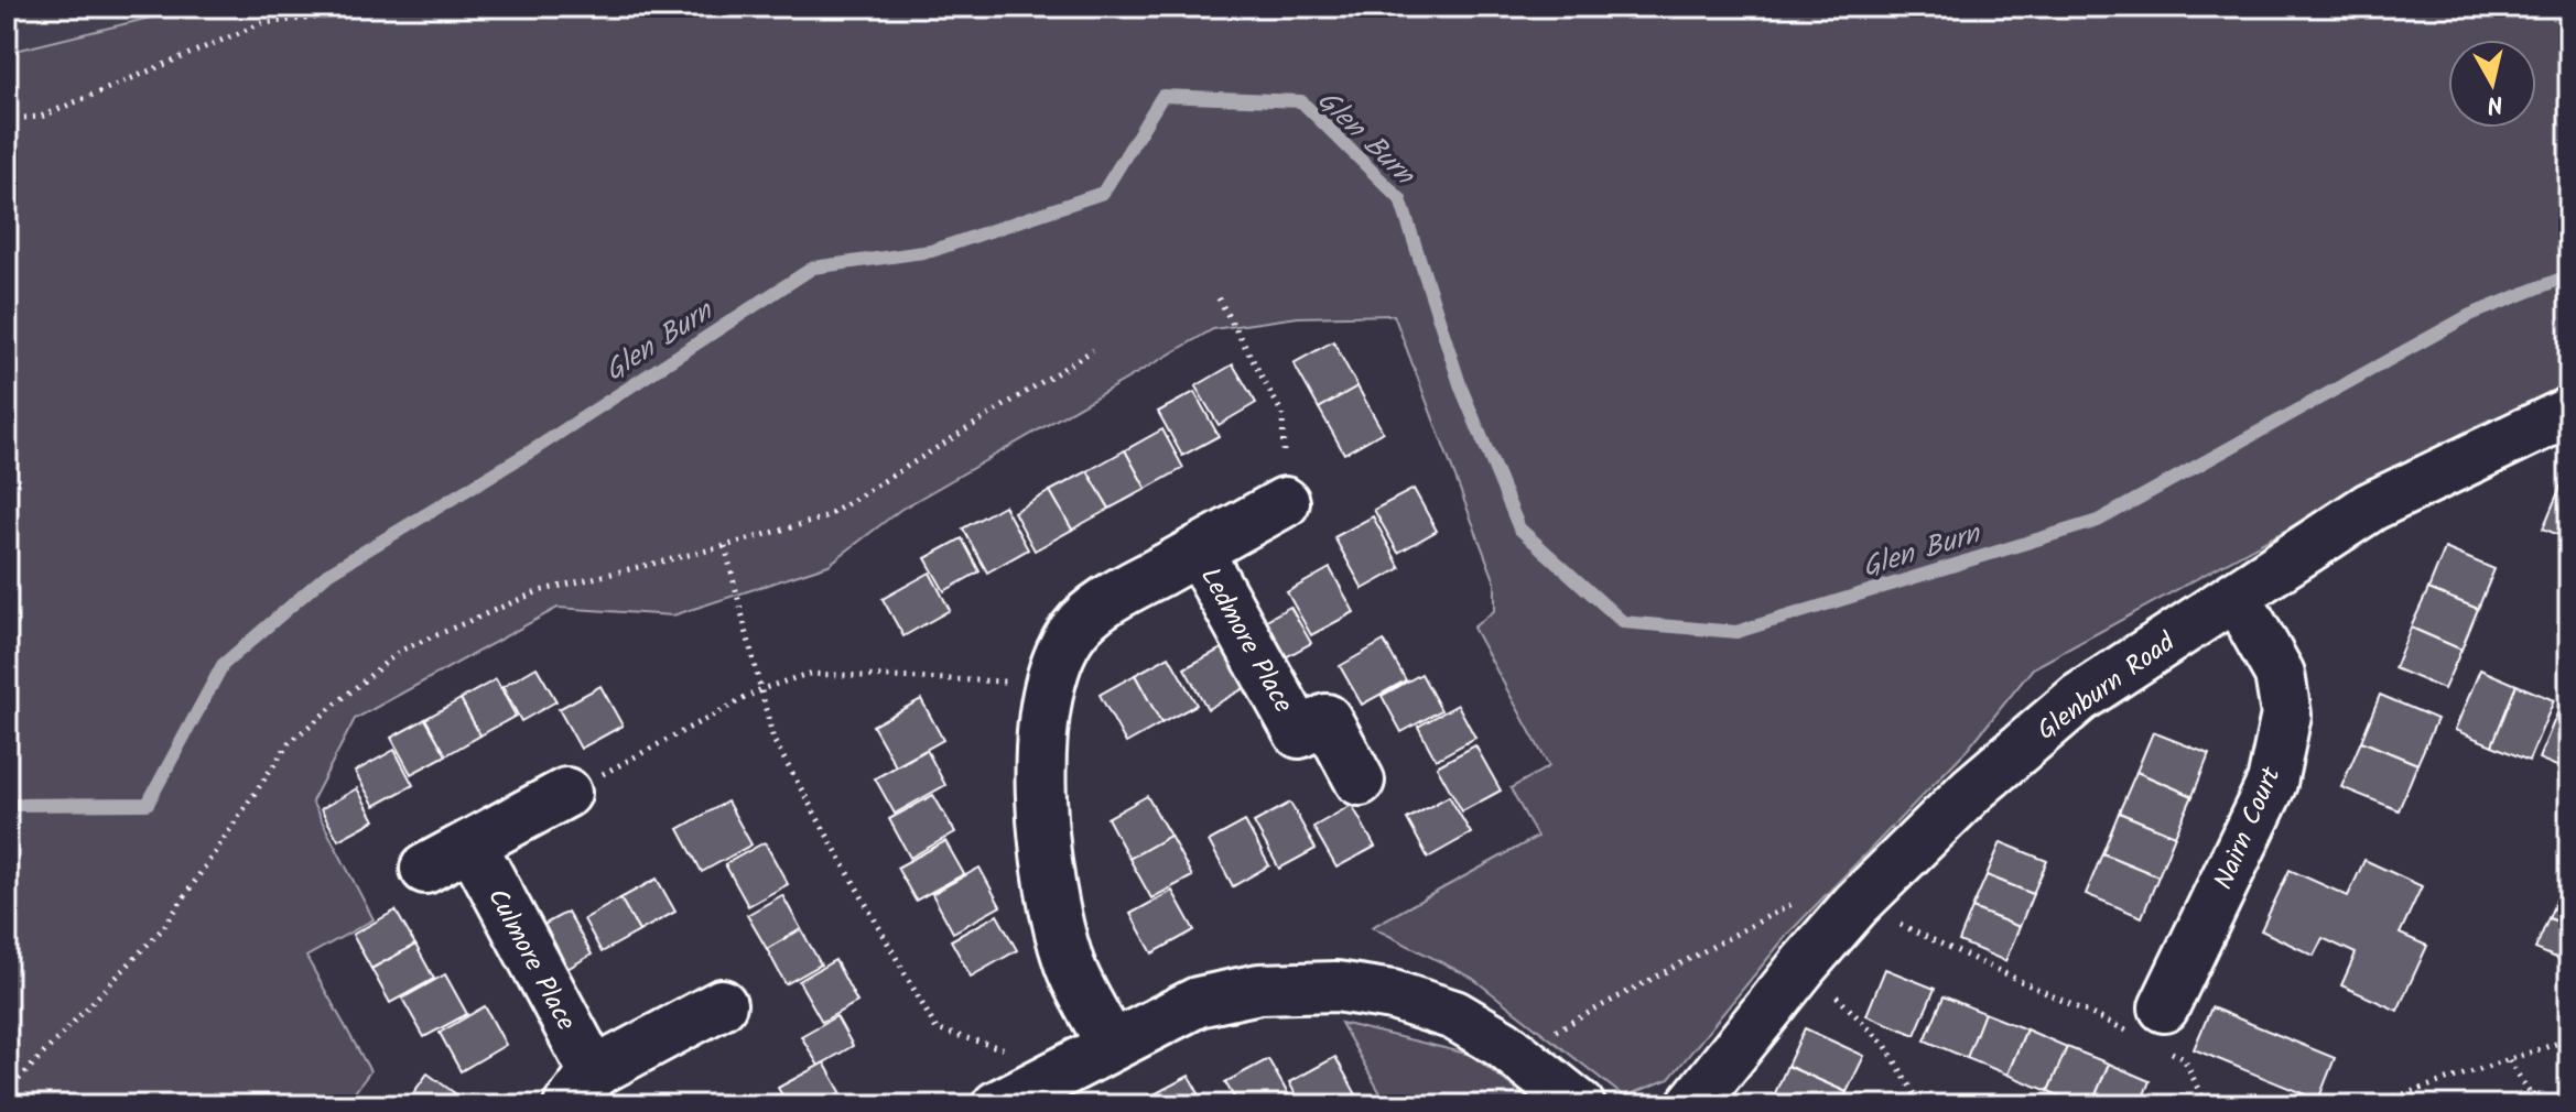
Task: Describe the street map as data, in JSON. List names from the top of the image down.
{
  "streets": {
    "street": [
      "Ledmore Place",
      "Glenburn Road",
      "Nairn Court",
      "Culmore Place"
    ]
  },
  "crossings": [
    ["Glenburn Road", "Nairn Court"]
  ],
  "water": ["Glen Burn"],
  "north": "bottom"
}
